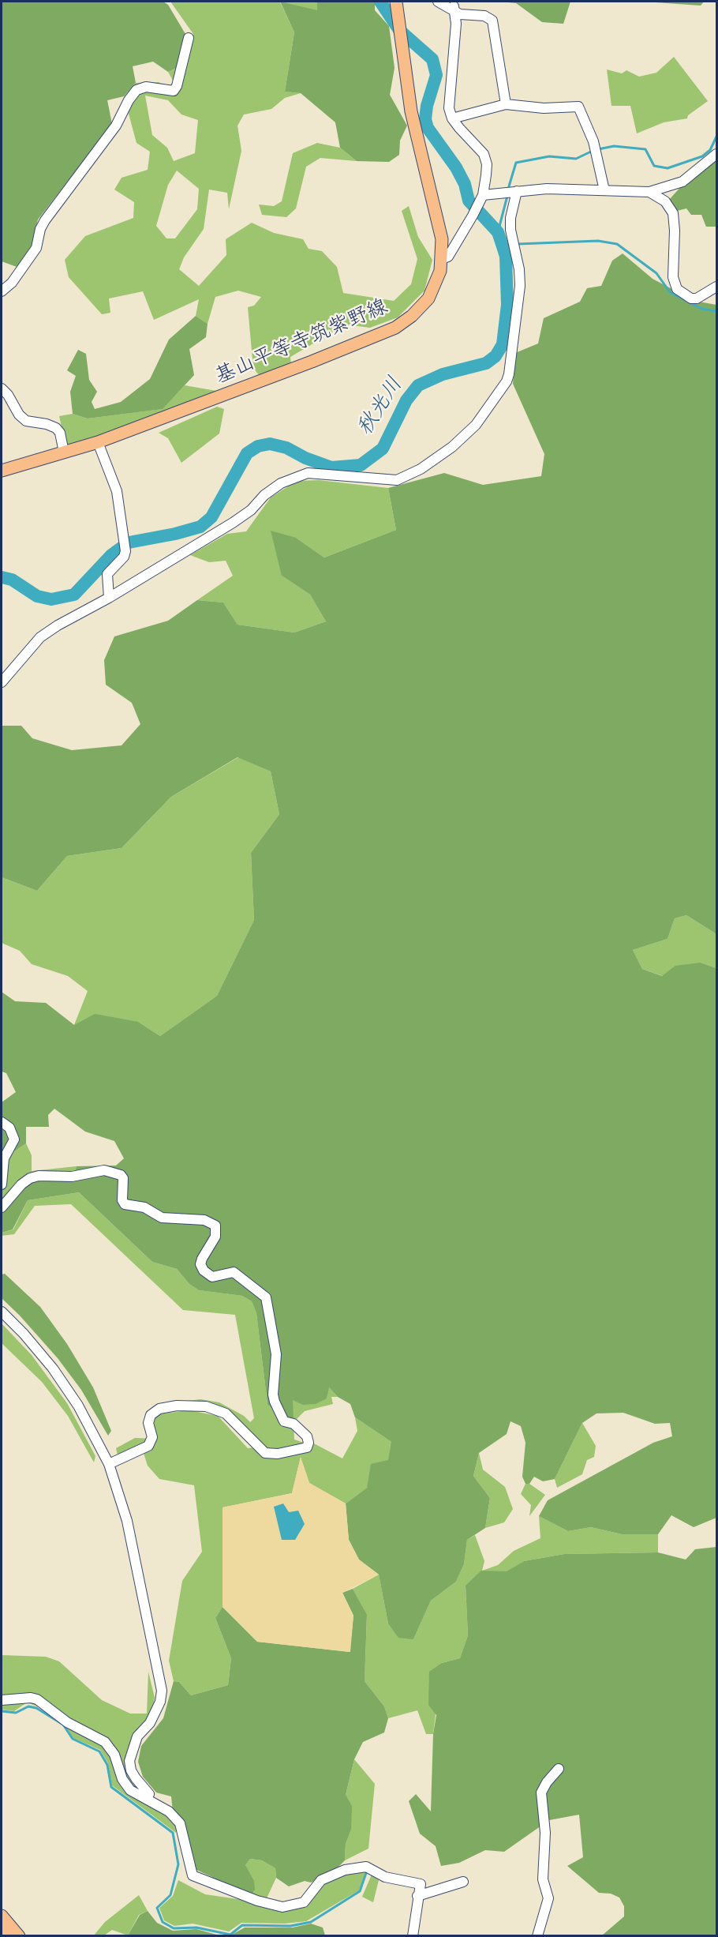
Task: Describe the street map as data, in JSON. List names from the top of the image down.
{
  "streets": {
    "main road": ["基山平等寺筑紫野線"]
  },
  "water": ["秋光川"]
}
